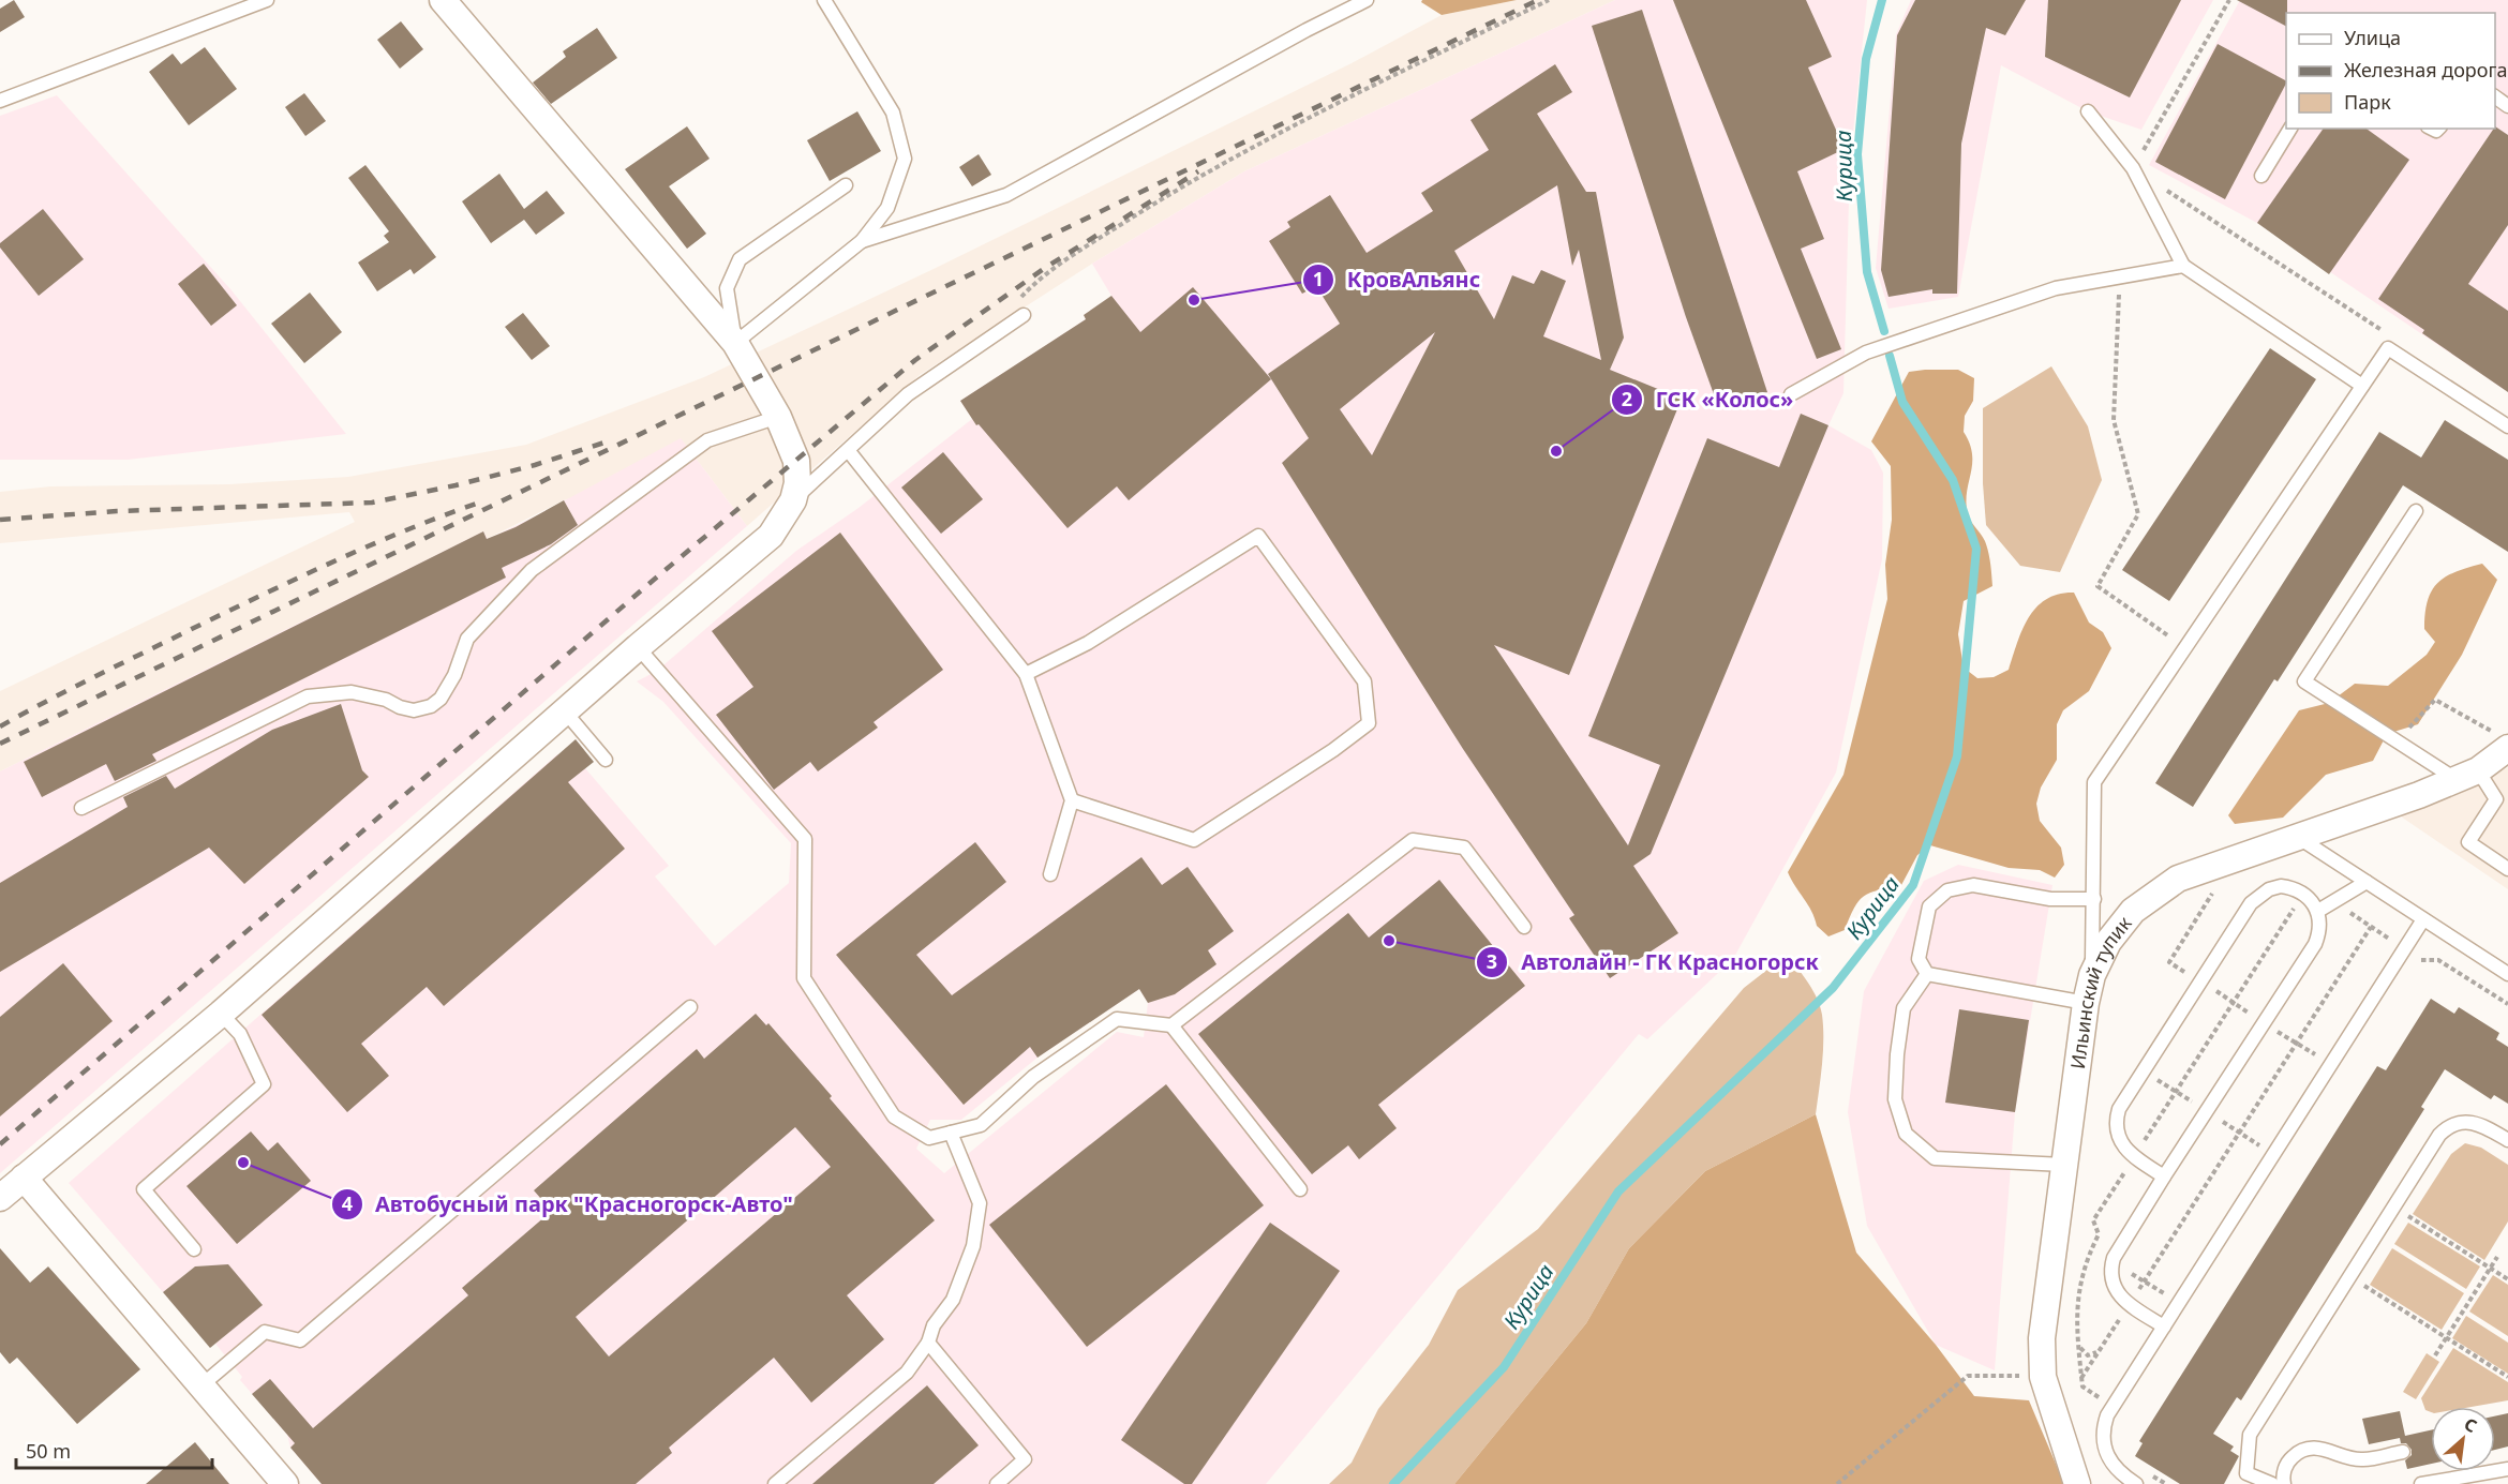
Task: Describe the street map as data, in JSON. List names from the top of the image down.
{
  "streets": {
    "street": ["Ильинский тупик"]
  },
  "water": ["Курица"],
  "places": [
    "КровАльянс",
    "ГСК «Колос»",
    "Автолайн - ГК Красногорск",
    "Автобусный парк \"Красногорск-Авто\""
  ],
  "legend": ["Улица", "Железная дорога", "Парк"],
  "scale_bar": "50 m",
  "north": "top right"
}
